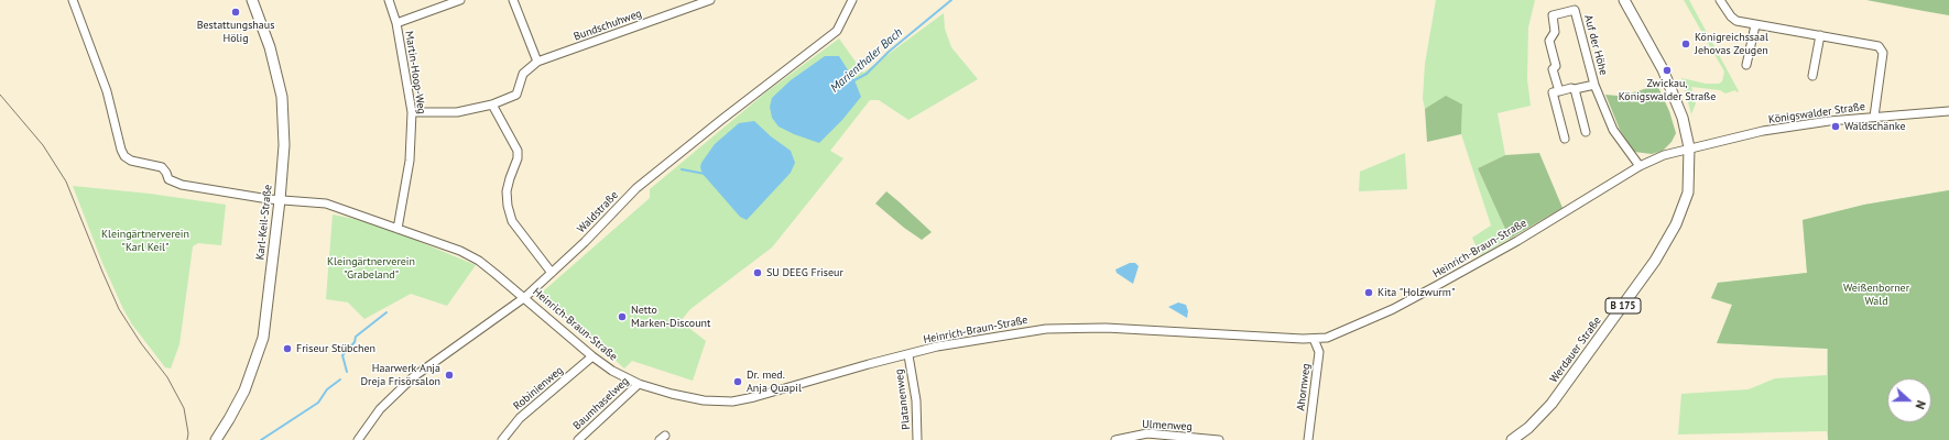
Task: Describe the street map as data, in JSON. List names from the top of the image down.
{
  "streets": {
    "main road": ["Karl-Keil-Straße", "B 175", "Werdauer Straße"],
    "street": [
      "Bundschuhweg",
      "Auf der Höhe",
      "Martin-Hoop-Weg",
      "Königswalder Straße",
      "Waldstraße",
      "Heinrich-Braun-Straße",
      "Ahornweg",
      "Robinienweg",
      "Platanenweg",
      "Baumhaselweg",
      "Ulmenweg"
    ]
  },
  "crossings": [
    ["Bundschuhweg", "Martin-Hoop-Weg"],
    ["Auf der Höhe", "Heinrich-Braun-Straße"],
    ["Martin-Hoop-Weg", "Heinrich-Braun-Straße"],
    ["Königswalder Straße", "Heinrich-Braun-Straße"],
    ["Königswalder Straße", "Werdauer Straße"],
    ["Waldstraße", "Heinrich-Braun-Straße"],
    ["Karl-Keil-Straße", "Heinrich-Braun-Straße"],
    ["Heinrich-Braun-Straße", "Werdauer Straße"],
    ["Heinrich-Braun-Straße", "Ahornweg"],
    ["Heinrich-Braun-Straße", "Robinienweg"],
    ["Heinrich-Braun-Straße", "Platanenweg"],
    ["Heinrich-Braun-Straße", "Baumhaselweg"]
  ],
  "water": ["Marienthaler Bach"],
  "parks": ["Kleingärtnerverein \"Karl Keil\"", "Kleingärtnerverein \"Grabeland\"", "Weißenborner Wald"],
  "places": [
    "Bestattungshaus Hölig",
    "Königreichssaal Jehovas Zeugen",
    "Zwickau, Königswalder Straße",
    "Waldschänke",
    "SU DEEG Friseur",
    "Kita \"Holzwurm\"",
    "Netto Marken-Discount",
    "Friseur Stübchen",
    "Haarwerk Anja Dreja Frisörsalon",
    "Dr. med. Anja Quapil"
  ],
  "north": "right"
}
